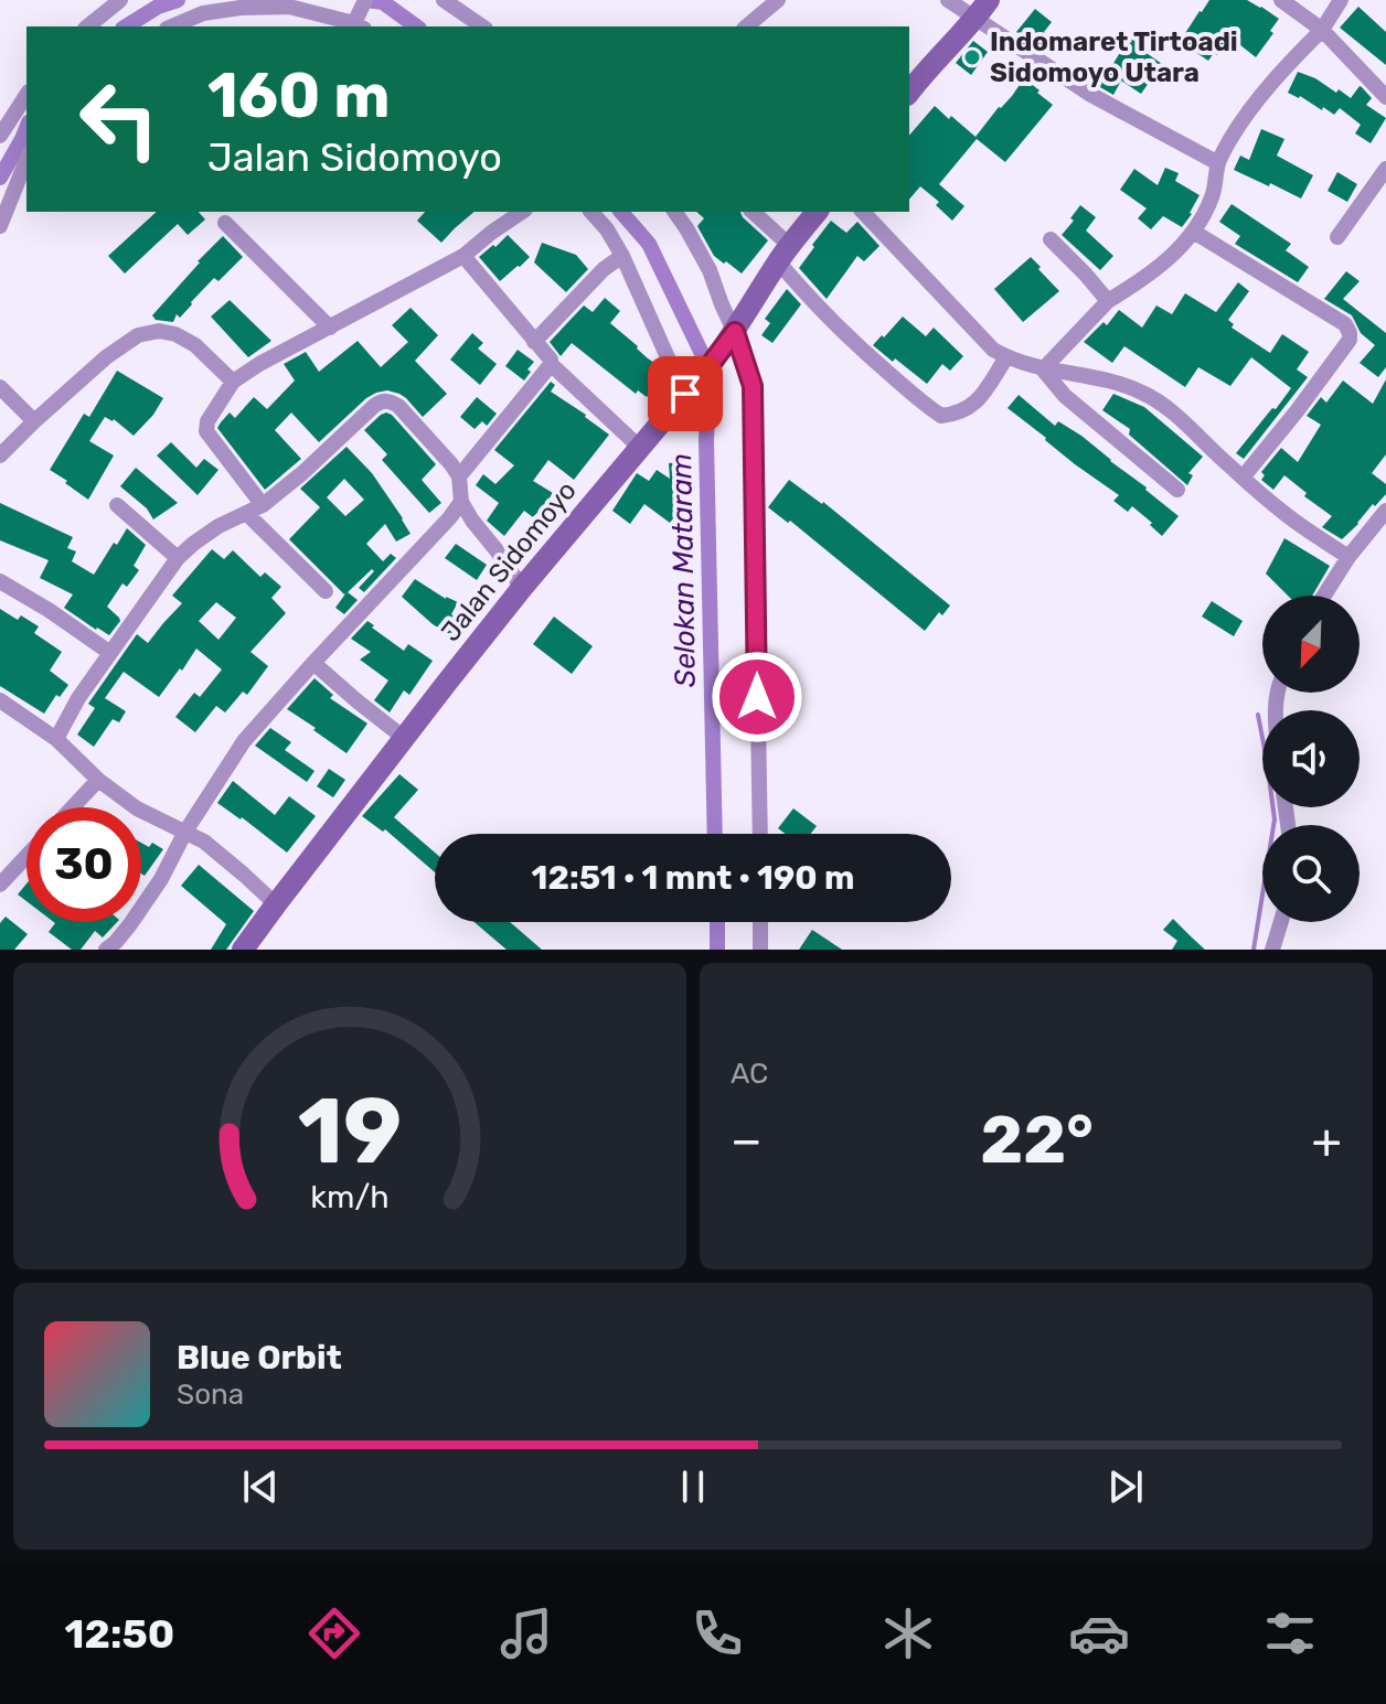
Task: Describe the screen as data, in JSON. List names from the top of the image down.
{
  "streets": {
    "main road": ["Jalan Sidomoyo"]
  },
  "water": ["Selokan Mataram"],
  "places": ["Indomaret Tirtoadi Sidomoyo Utara"],
  "north": "bottom left",
  "page": {
    "turn": ["160 m", "Jalan Sidomoyo"],
    "limit": "30",
    "trip": "12:51 · 1 mnt · 190 m",
    "tile": "AC",
    "heat": ["−", "22°", "+"],
    "song": ["Blue Orbit", "Sona"],
    "tabs": "12:50",
    "gauge": ["19", "km/h"]
  }
}
